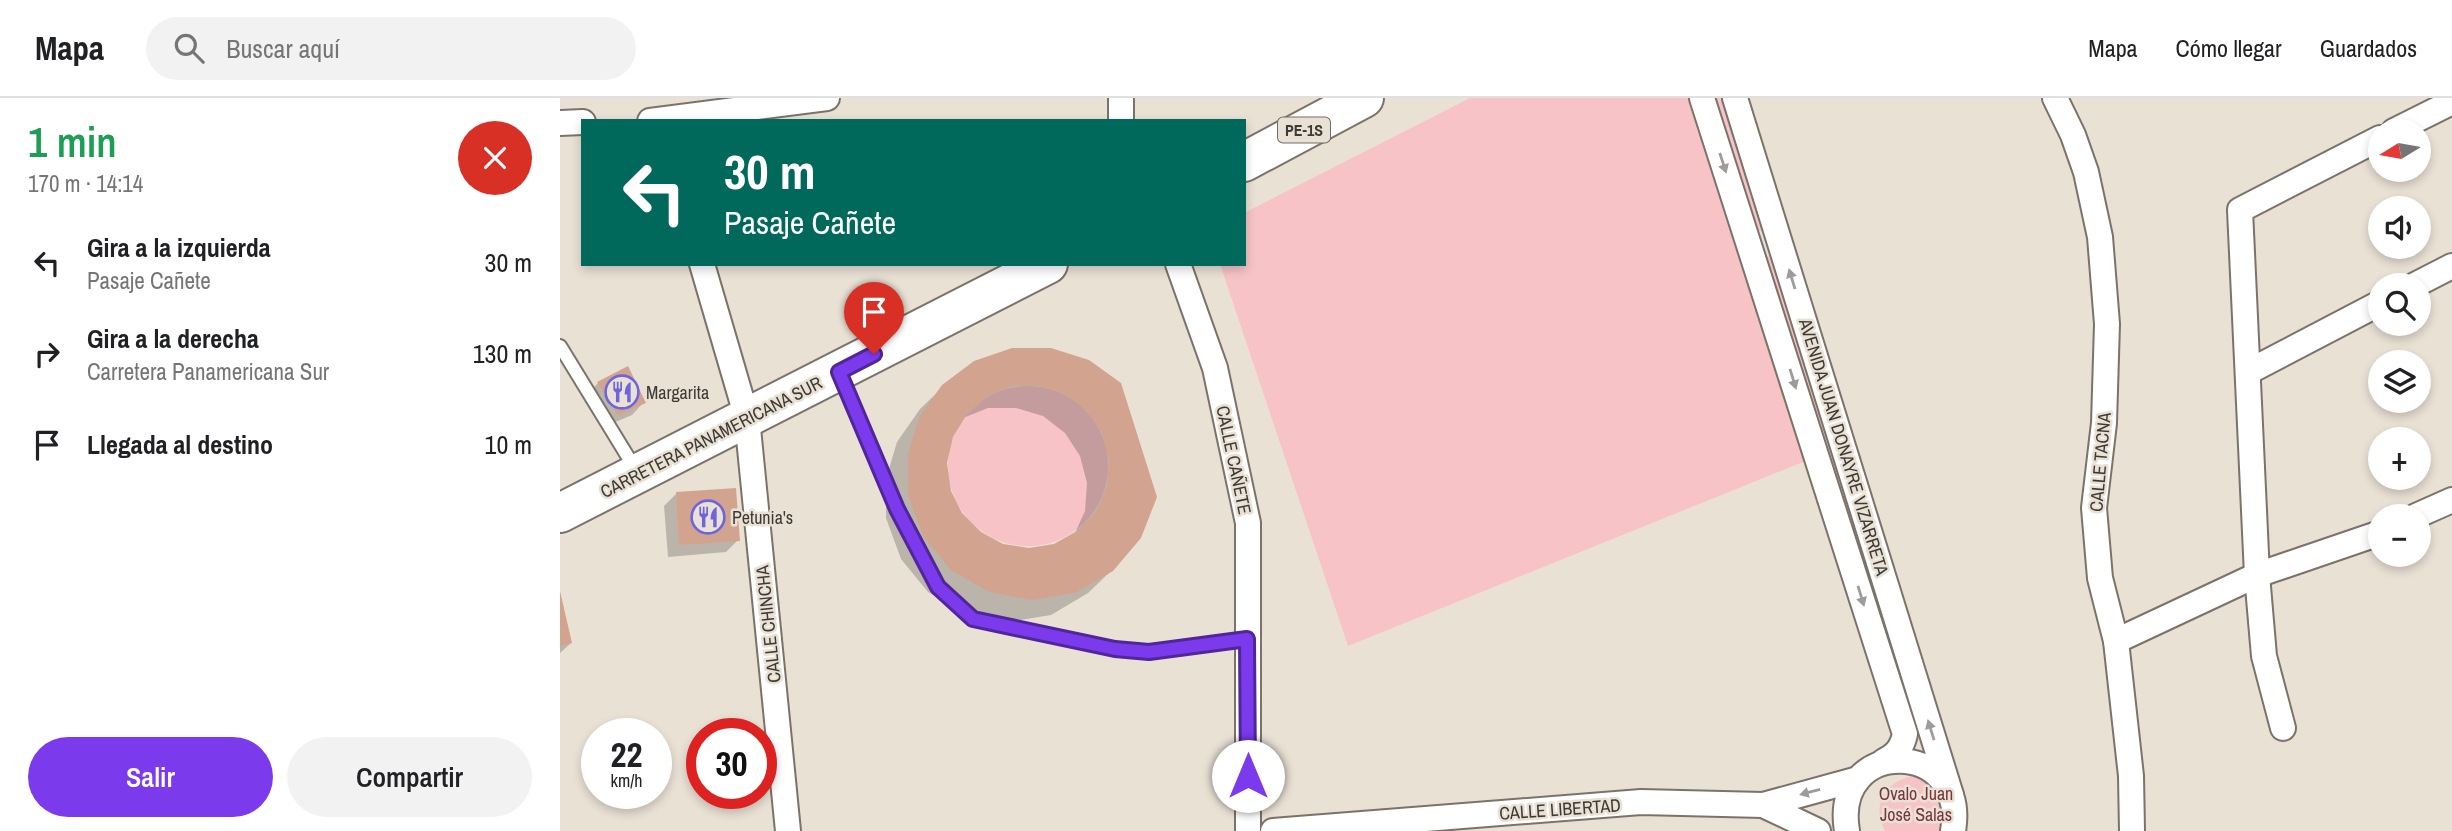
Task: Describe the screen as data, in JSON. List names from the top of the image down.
{
  "streets": {
    "highway": ["PE-1S", "CARRETERA PANAMERICANA SUR"],
    "street": [
      "AVENIDA JUAN DONAYRE VIZARRETA",
      "CALLE CAÑETE",
      "CALLE TACNA",
      "CALLE CHINCHA",
      "CALLE LIBERTAD"
    ]
  },
  "crossings": [
    ["CARRETERA PANAMERICANA SUR", "CALLE CHINCHA"]
  ],
  "parks": ["Ovalo Juan José Salas"],
  "places": {
    "restaurant": ["Margarita", "Petunia's"]
  },
  "north": "left",
  "page": {
    "header": "Mapa",
    "search": "Buscar aquí",
    "nav": ["Mapa", "Cómo llegar", "Guardados"],
    "heading": ["1 min", "170 m · 14:14"],
    "map_buttons": ["+", "−"],
    "turn": ["30 m", "Pasaje Cañete"],
    "list": [
      {
        "name": "Gira a la izquierda",
        "note": "Pasaje Cañete",
        "value": "30 m"
      },
      {
        "name": "Gira a la derecha",
        "note": "Carretera Panamericana Sur",
        "value": "130 m"
      },
      {
        "name": "Llegada al destino",
        "value": "10 m"
      }
    ],
    "speed": "22 km/h",
    "limit": "30",
    "buttons": ["Salir", "Compartir"]
  }
}
